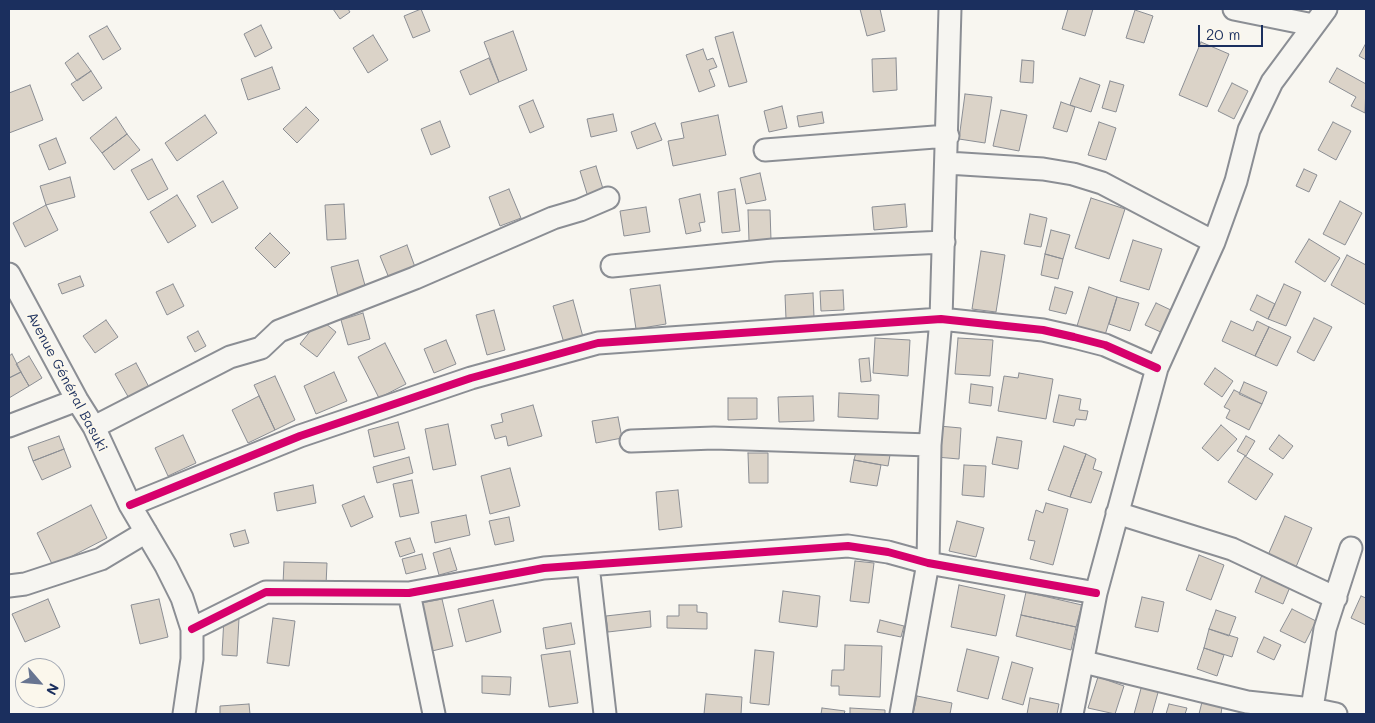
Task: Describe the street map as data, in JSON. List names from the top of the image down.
{
  "streets": {
    "street": ["Avenue Général Basuki"]
  },
  "scale_bar": "20 m",
  "north": "bottom right"
}
